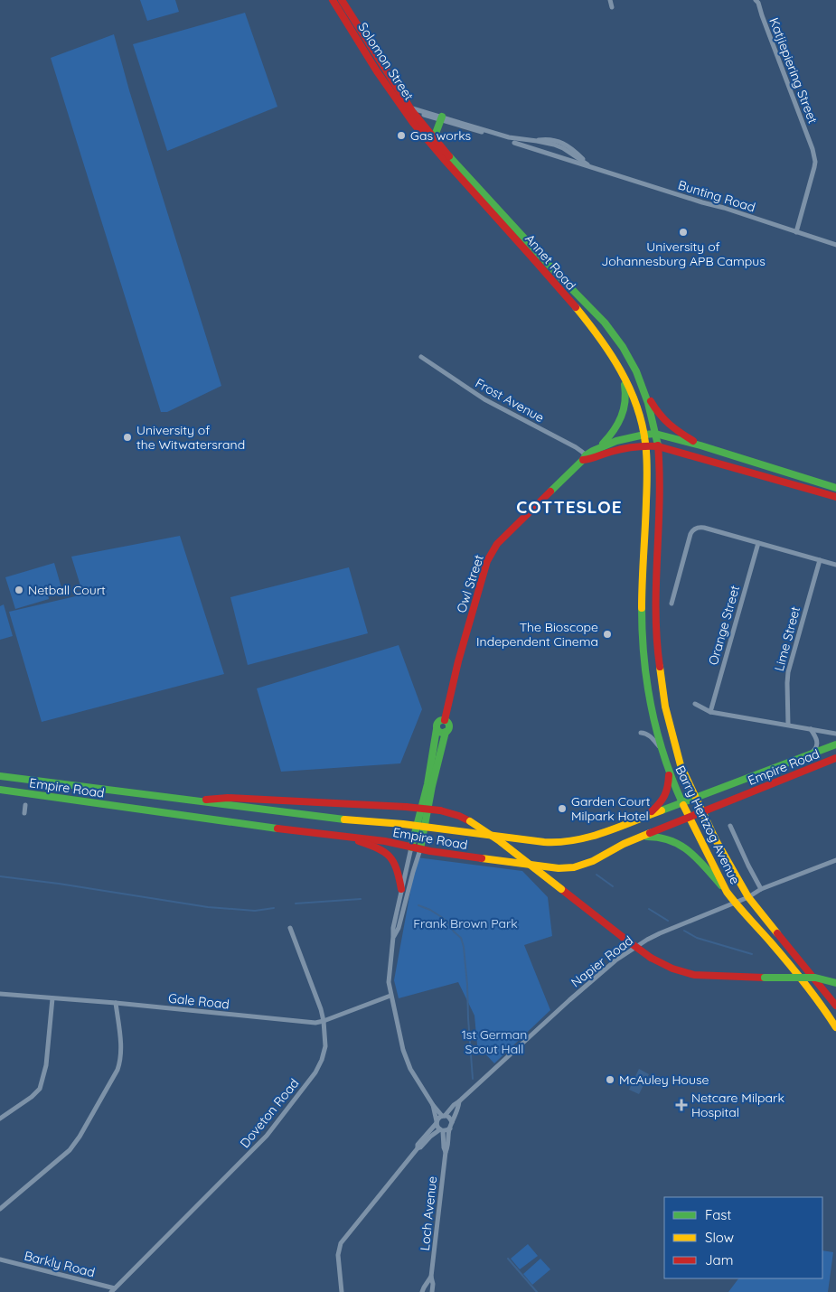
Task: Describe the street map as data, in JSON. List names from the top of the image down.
{
  "streets": {
    "main road": [
      "Solomon Street",
      "Annet Road",
      "Owl Street",
      "Empire Road",
      "Barry Hertzog Avenue"
    ],
    "street": [
      "Katjiepiering Street",
      "Bunting Road",
      "Frost Avenue",
      "Orange Street",
      "Lime Street",
      "Napier Road",
      "Gale Road",
      "Doveton Road",
      "Loch Avenue",
      "Barkly Road"
    ]
  },
  "crossings": [
    ["Solomon Street", "Bunting Road"],
    ["Solomon Street", "Annet Road"],
    ["Katjiepiering Street", "Bunting Road"],
    ["Bunting Road", "Annet Road"],
    ["Annet Road", "Owl Street"],
    ["Annet Road", "Barry Hertzog Avenue"],
    ["Frost Avenue", "Owl Street"],
    ["Owl Street", "Barry Hertzog Avenue"],
    ["Empire Road", "Barry Hertzog Avenue"],
    ["Barry Hertzog Avenue", "Napier Road"],
    ["Napier Road", "Loch Avenue"],
    ["Gale Road", "Doveton Road"],
    ["Doveton Road", "Barkly Road"]
  ],
  "districts": ["COTTESLOE"],
  "parks": ["Frank Brown Park", "1st German Scout Hall"],
  "places": {
    "other": [
      "Gas works",
      "University of Johannesburg APB Campus",
      "University of the Witwatersrand",
      "Netball Court",
      "The Bioscope Independent Cinema",
      "Garden Court Milpark Hotel",
      "McAuley House"
    ],
    "health": ["Netcare Milpark Hospital"]
  },
  "legend": ["Fast", "Slow", "Jam"]
}
